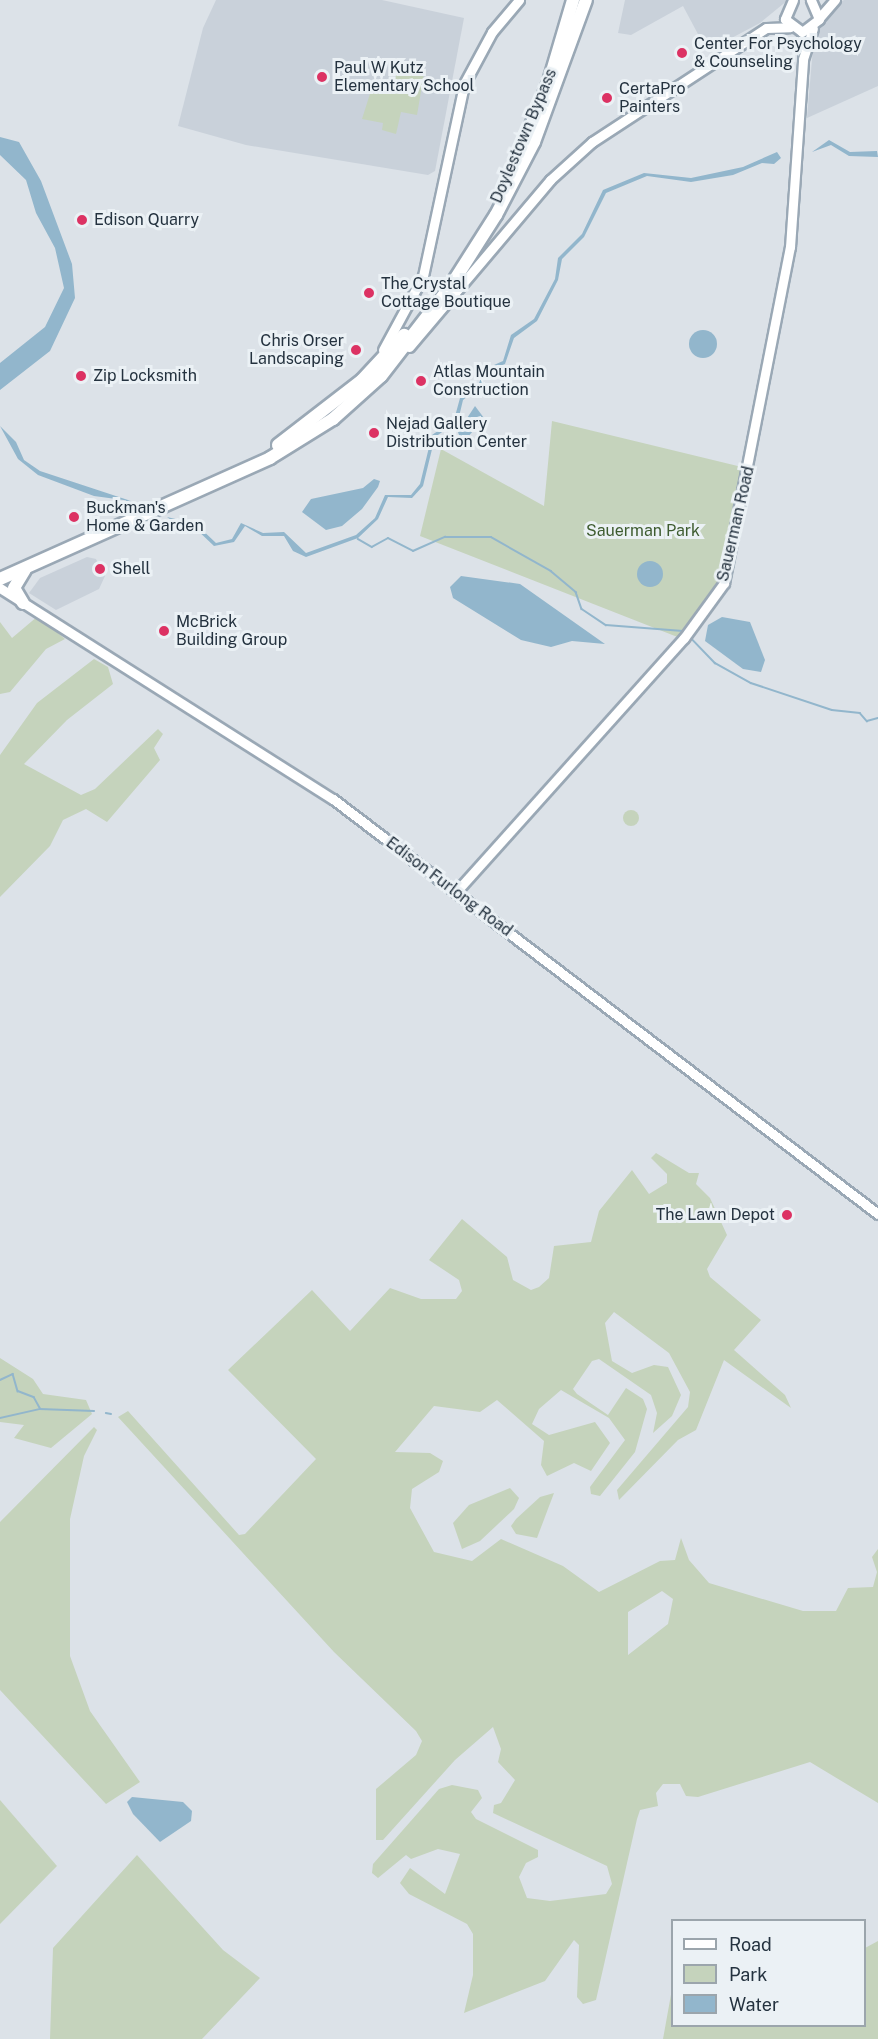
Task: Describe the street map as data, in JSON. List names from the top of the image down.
{
  "streets": {
    "highway": ["Doylestown Bypass"],
    "main road": ["Sauerman Road", "Edison Furlong Road"]
  },
  "crossings": [
    ["Sauerman Road", "Edison Furlong Road"]
  ],
  "parks": ["Sauerman Park"],
  "places": [
    "Center For Psychology & Counseling",
    "Paul W Kutz Elementary School",
    "CertaPro Painters",
    "Edison Quarry",
    "The Crystal Cottage Boutique",
    "Chris Orser Landscaping",
    "Zip Locksmith",
    "Atlas Mountain Construction",
    "Nejad Gallery Distribution Center",
    "Buckman's Home & Garden",
    "Shell",
    "McBrick Building Group",
    "The Lawn Depot"
  ],
  "legend": ["Road", "Park", "Water"]
}
